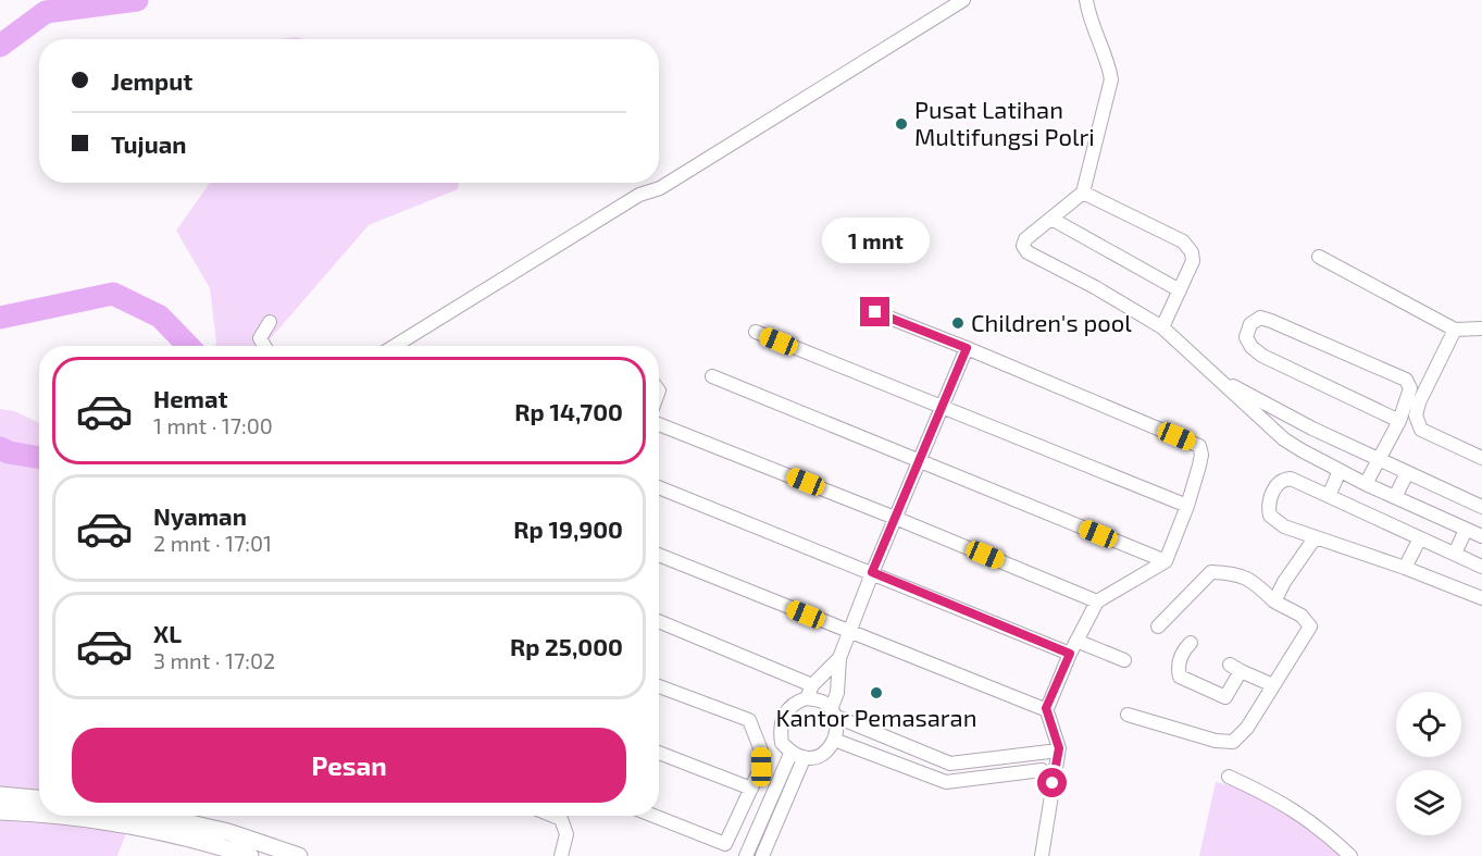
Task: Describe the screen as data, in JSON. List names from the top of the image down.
{
  "places": ["Pusat Latihan Multifungsi Polri", "Children's pool", "Kantor Pemasaran"],
  "page": {
    "banner": ["Jemput", "Tujuan"],
    "bubble": "1 mnt",
    "list": [
      {
        "name": "Hemat",
        "note": "1 mnt · 17:00",
        "value": "Rp 14,700"
      },
      {
        "name": "Nyaman",
        "note": "2 mnt · 17:01",
        "value": "Rp 19,900"
      },
      {
        "name": "XL",
        "note": "3 mnt · 17:02",
        "value": "Rp 25,000"
      }
    ],
    "buttons": "Pesan"
  }
}
